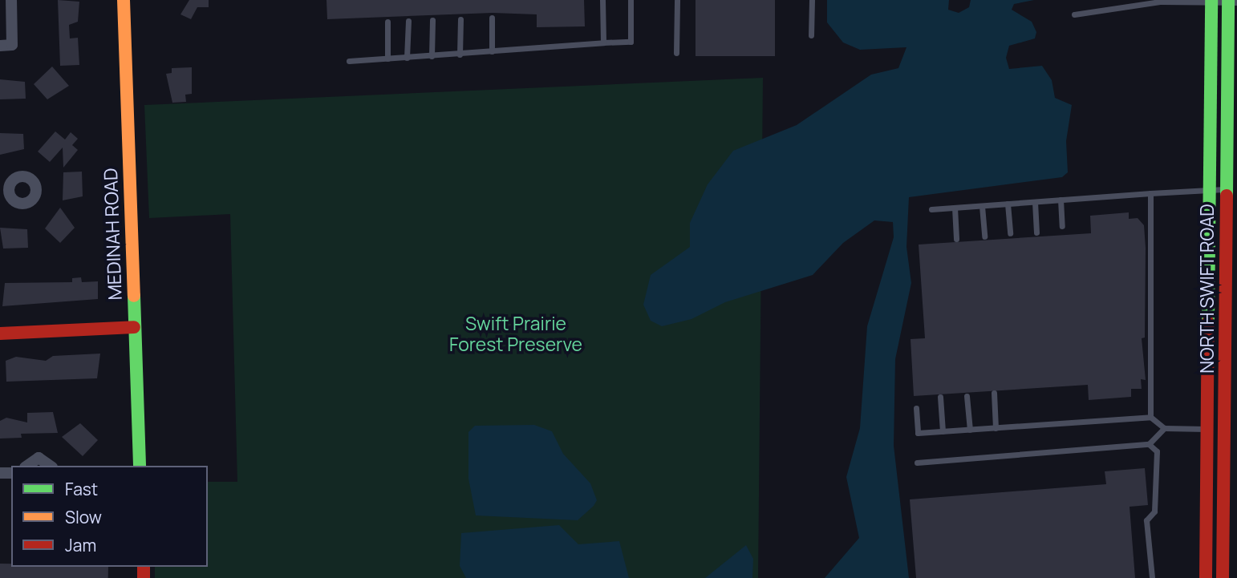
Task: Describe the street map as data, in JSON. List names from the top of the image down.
{
  "streets": {
    "street": ["MEDINAH ROAD", "NORTH SWIFT ROAD"]
  },
  "parks": ["Swift Prairie Forest Preserve"],
  "legend": ["Fast", "Slow", "Jam"]
}
